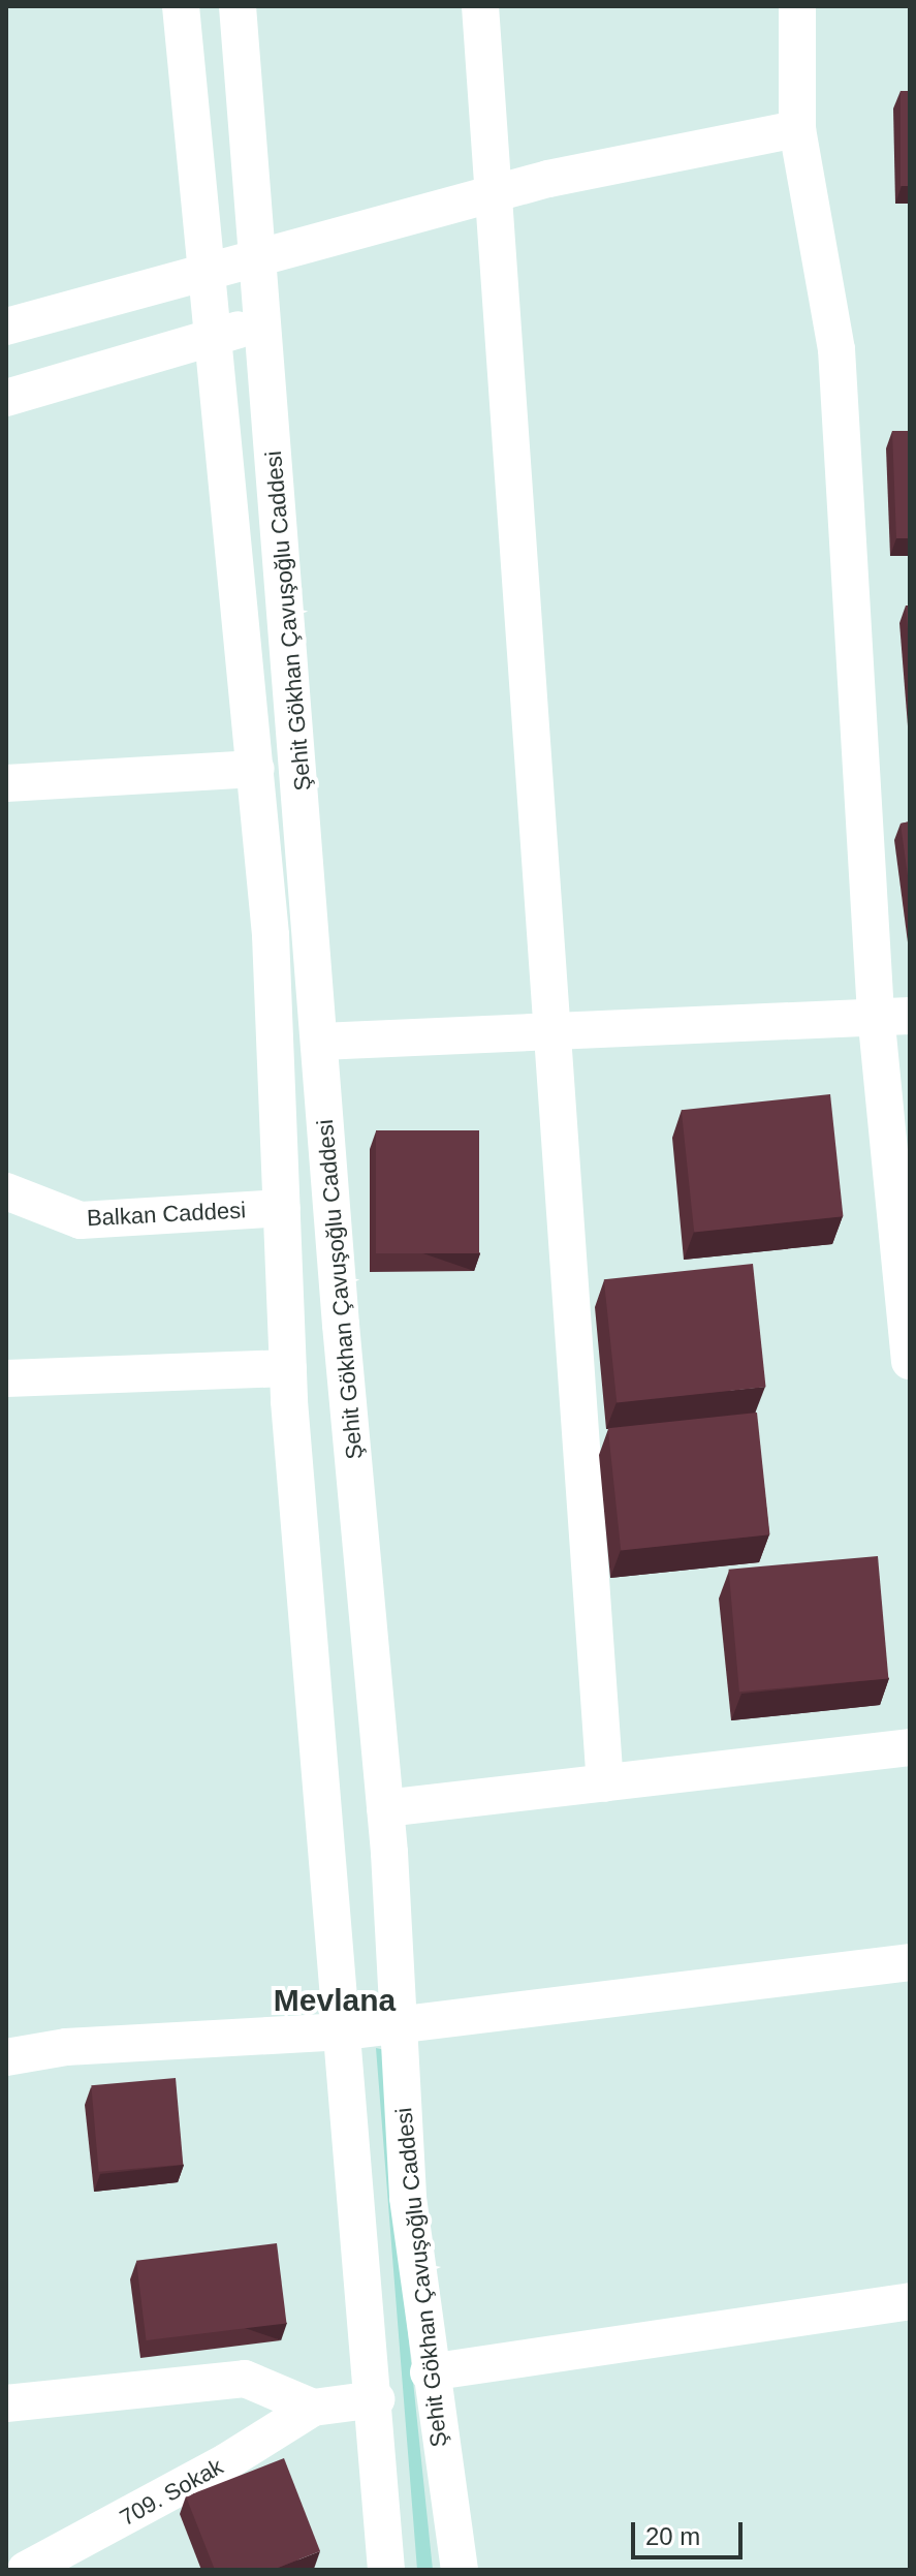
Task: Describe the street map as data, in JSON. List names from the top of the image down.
{
  "streets": {
    "street": ["Şehit Gökhan Çavuşoğlu Caddesi", "Balkan Caddesi", "709. Sokak"]
  },
  "districts": ["Mevlana"],
  "scale_bar": "20 m"
}
